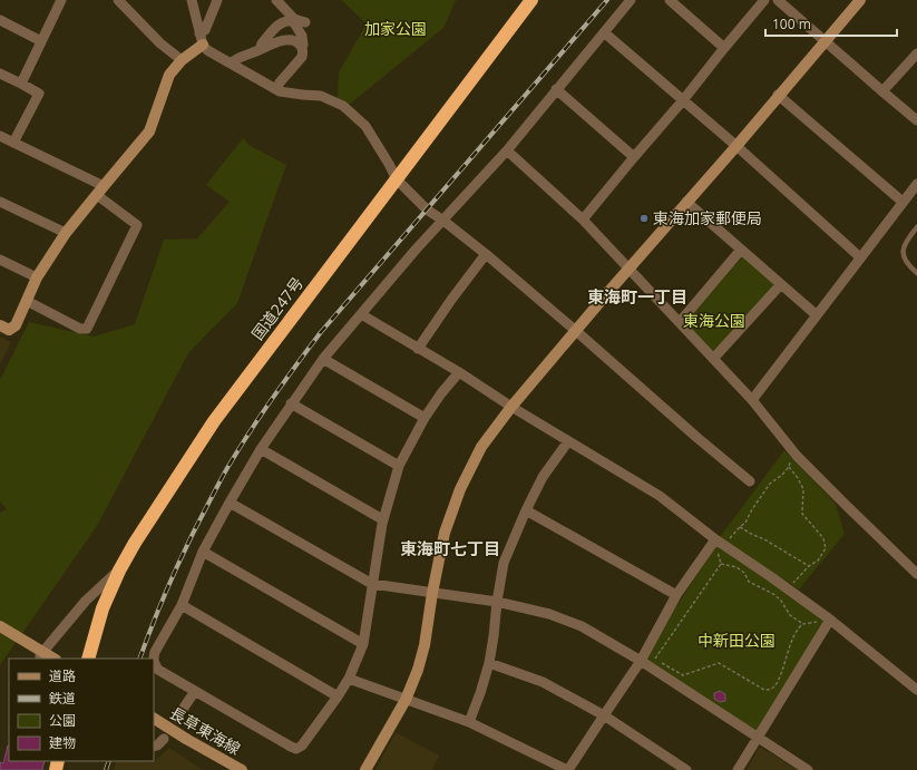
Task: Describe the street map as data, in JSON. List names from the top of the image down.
{
  "streets": {
    "highway": ["国道247号"],
    "street": ["長草東海線"]
  },
  "districts": ["東海町一丁目", "東海町七丁目"],
  "parks": ["加家公園", "東海公園", "中新田公園"],
  "places": ["東海加家郵便局"],
  "legend": [
    "道路",
    "鉄道",
    "公園",
    "建物"
  ],
  "scale_bar": "100 m"
}
